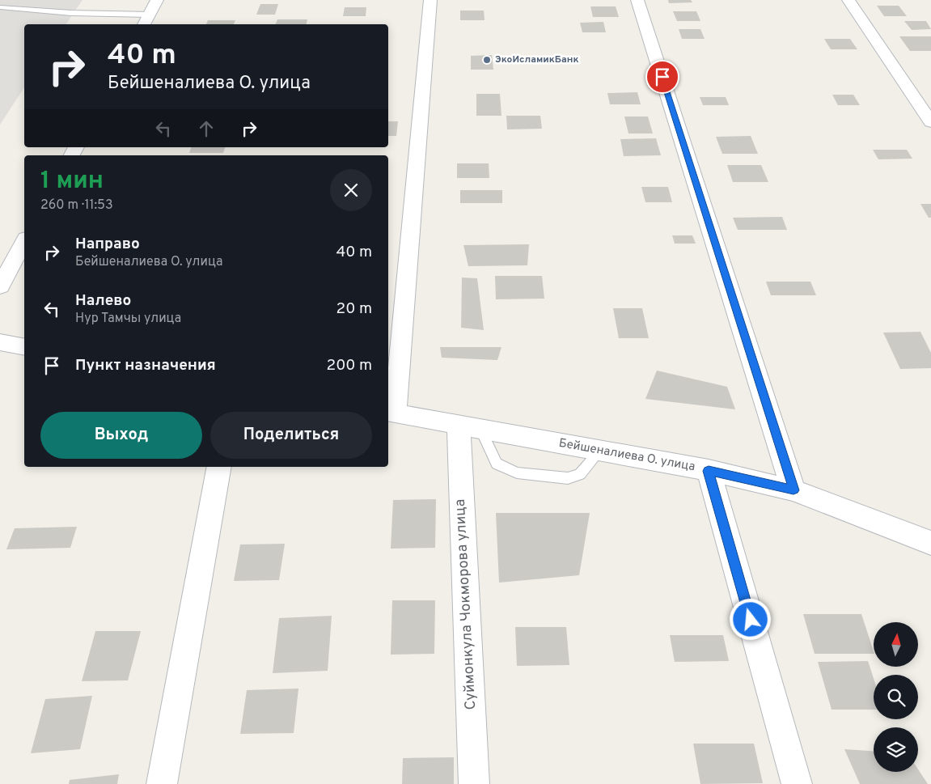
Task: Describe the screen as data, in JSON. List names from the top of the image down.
{
  "streets": {
    "street": ["Бейшеналиева О. улица", "Суймонкула Чокморова улица"]
  },
  "crossings": [
    ["Бейшеналиева О. улица", "Суймонкула Чокморова улица"]
  ],
  "places": ["ЭкоИсламикБанк"],
  "north": "top",
  "page": {
    "turn": ["40 m", "Бейшеналиева О. улица"],
    "heading": ["1 мин", "260 m · 11:53"],
    "list": [
      {
        "name": "Направо",
        "note": "Бейшеналиева О. улица",
        "value": "40 m"
      },
      {
        "name": "Налево",
        "note": "Нур Тамчы улица",
        "value": "20 m"
      },
      {
        "name": "Пункт назначения",
        "value": "200 m"
      }
    ],
    "buttons": ["Выход", "Поделиться"]
  }
}
